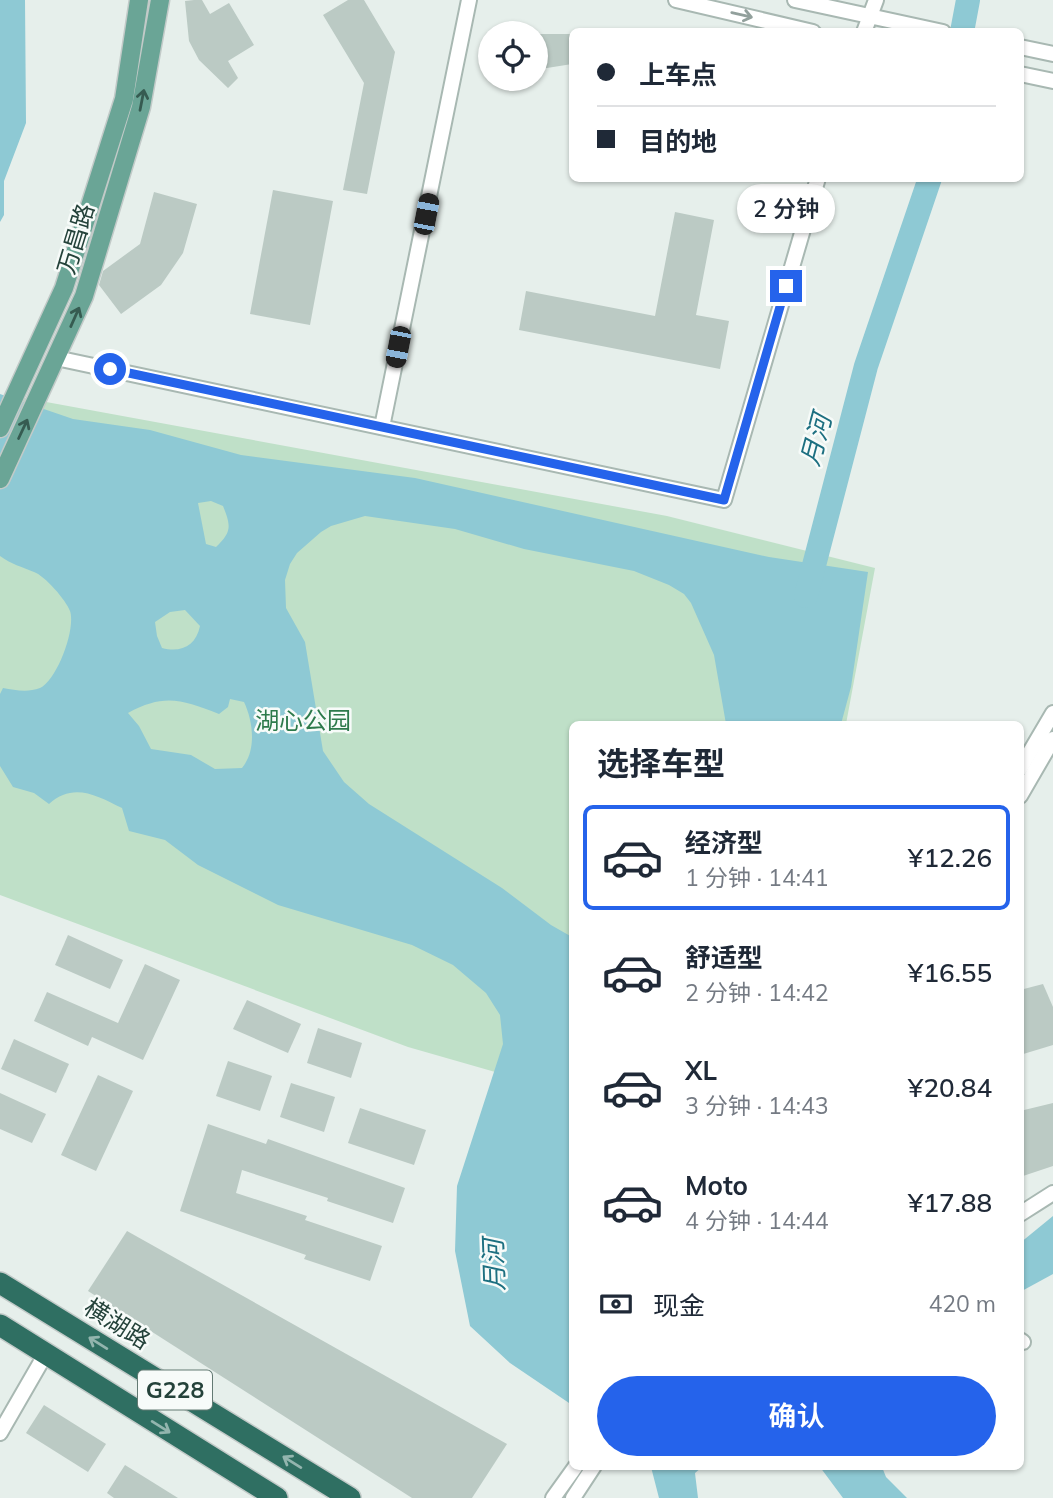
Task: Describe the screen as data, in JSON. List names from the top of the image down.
{
  "streets": {
    "highway": ["横湖路", "G228"],
    "main road": ["万昌路"]
  },
  "water": ["月河"],
  "parks": ["湖心公园"],
  "page": {
    "banner": ["上车点", "目的地"],
    "bubble": "2 分钟",
    "heading": "选择车型",
    "list": [
      {
        "name": "经济型",
        "note": "1 分钟 · 14:41",
        "value": "¥12.26"
      },
      {
        "name": "舒适型",
        "note": "2 分钟 · 14:42",
        "value": "¥16.55"
      },
      {
        "name": "XL",
        "note": "3 分钟 · 14:43",
        "value": "¥20.84"
      },
      {
        "name": "Moto",
        "note": "4 分钟 · 14:44",
        "value": "¥17.88"
      }
    ],
    "pay": ["现金", "420 m"],
    "buttons": "确认"
  }
}
